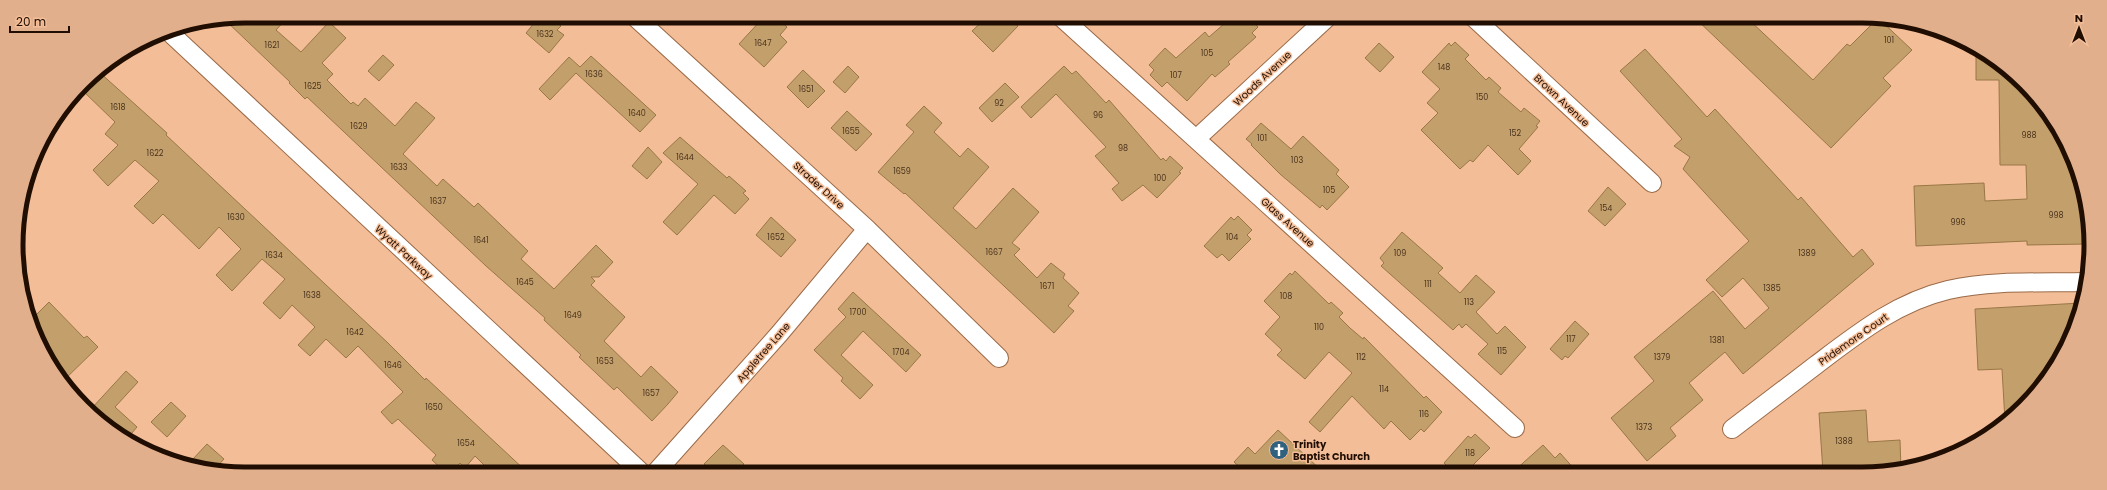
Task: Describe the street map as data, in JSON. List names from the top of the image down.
{
  "streets": {
    "street": [
      "Woods Avenue",
      "Brown Avenue",
      "Strader Drive",
      "Glass Avenue",
      "Wyatt Parkway",
      "Pridemore Court",
      "Appletree Lane"
    ]
  },
  "crossings": [
    ["Woods Avenue", "Glass Avenue"],
    ["Strader Drive", "Appletree Lane"]
  ],
  "places": {
    "church": ["Trinity Baptist Church"]
  },
  "house_numbers": [
    "1632",
    "101",
    "1647",
    "1621",
    "105",
    "148",
    "1636",
    "107",
    "1625",
    "1651",
    "150",
    "92",
    "1618",
    "1640",
    "96",
    "1629",
    "1655",
    "152",
    "988",
    "101",
    "98",
    "1622",
    "1644",
    "103",
    "1633",
    "1659",
    "100",
    "105",
    "1637",
    "154",
    "998",
    "1630",
    "996",
    "1652",
    "104",
    "1641",
    "1667",
    "109",
    "1389",
    "1634",
    "1645",
    "111",
    "1671",
    "1385",
    "1638",
    "108",
    "113",
    "1700",
    "1649",
    "110",
    "1642",
    "117",
    "1381",
    "115",
    "1704",
    "112",
    "1379",
    "1653",
    "1646",
    "114",
    "1657",
    "1650",
    "116",
    "1373",
    "1388",
    "1654",
    "118"
  ],
  "scale_bar": "20 m",
  "north": "top"
}
